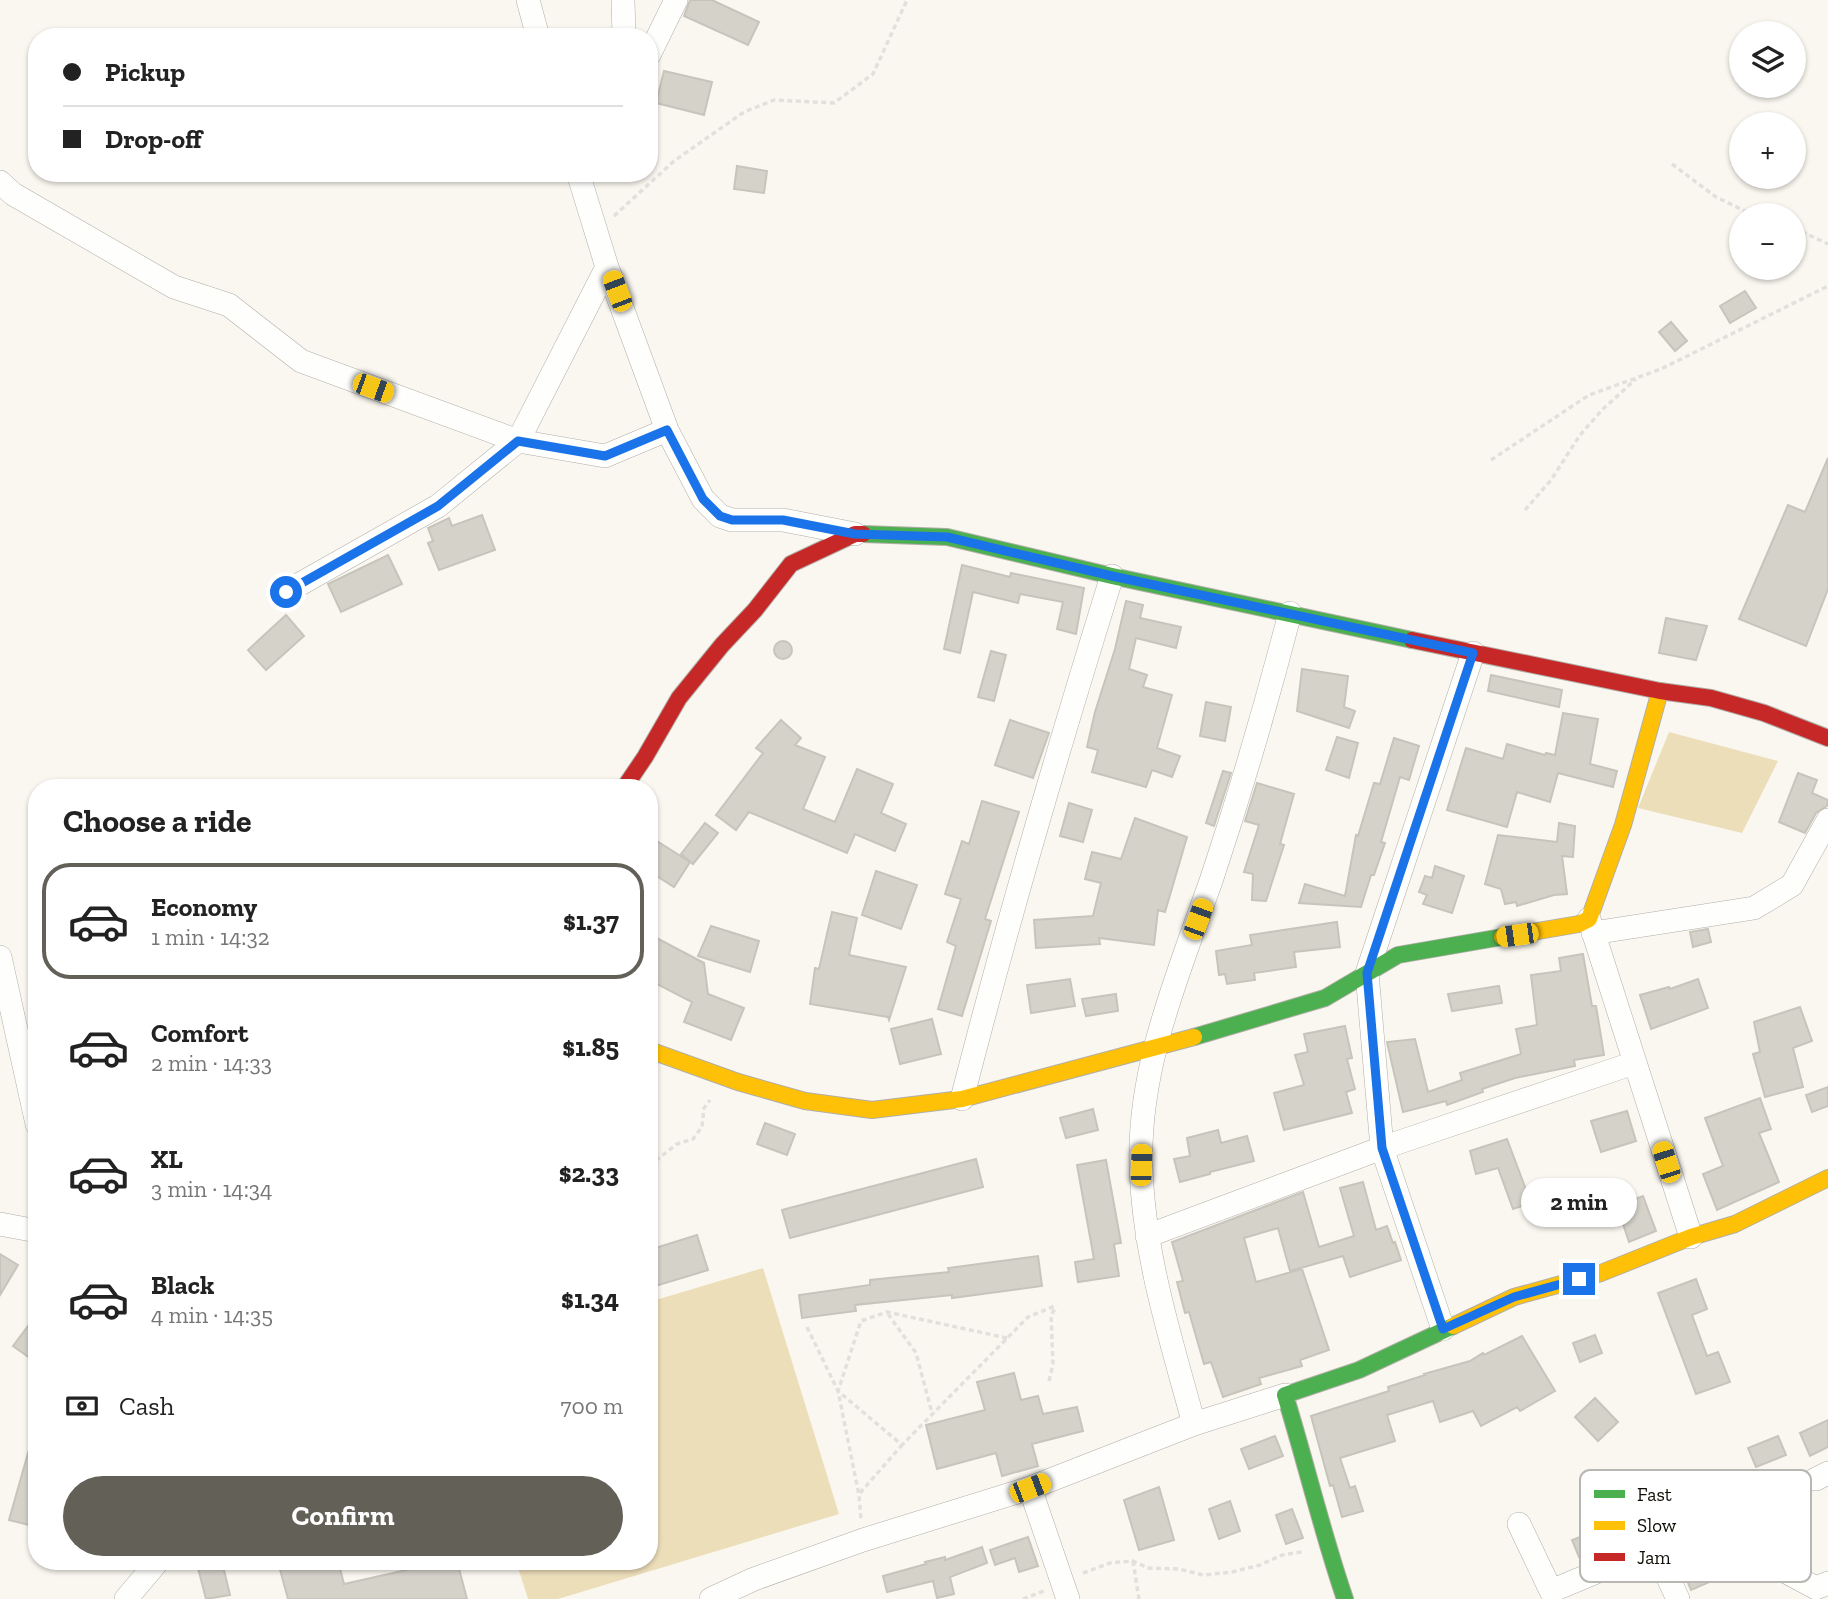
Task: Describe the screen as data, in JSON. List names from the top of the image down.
{
  "legend": ["Fast", "Slow", "Jam"],
  "page": {
    "map_buttons": ["+", "−"],
    "banner": ["Pickup", "Drop-off"],
    "heading": "Choose a ride",
    "list": [
      {
        "name": "Economy",
        "note": "1 min · 14:32",
        "value": "$1.37"
      },
      {
        "name": "Comfort",
        "note": "2 min · 14:33",
        "value": "$1.85"
      },
      {
        "name": "XL",
        "note": "3 min · 14:34",
        "value": "$2.33"
      },
      {
        "name": "Black",
        "note": "4 min · 14:35",
        "value": "$1.34"
      }
    ],
    "bubble": "2 min",
    "pay": ["Cash", "700 m"],
    "buttons": "Confirm"
  }
}
